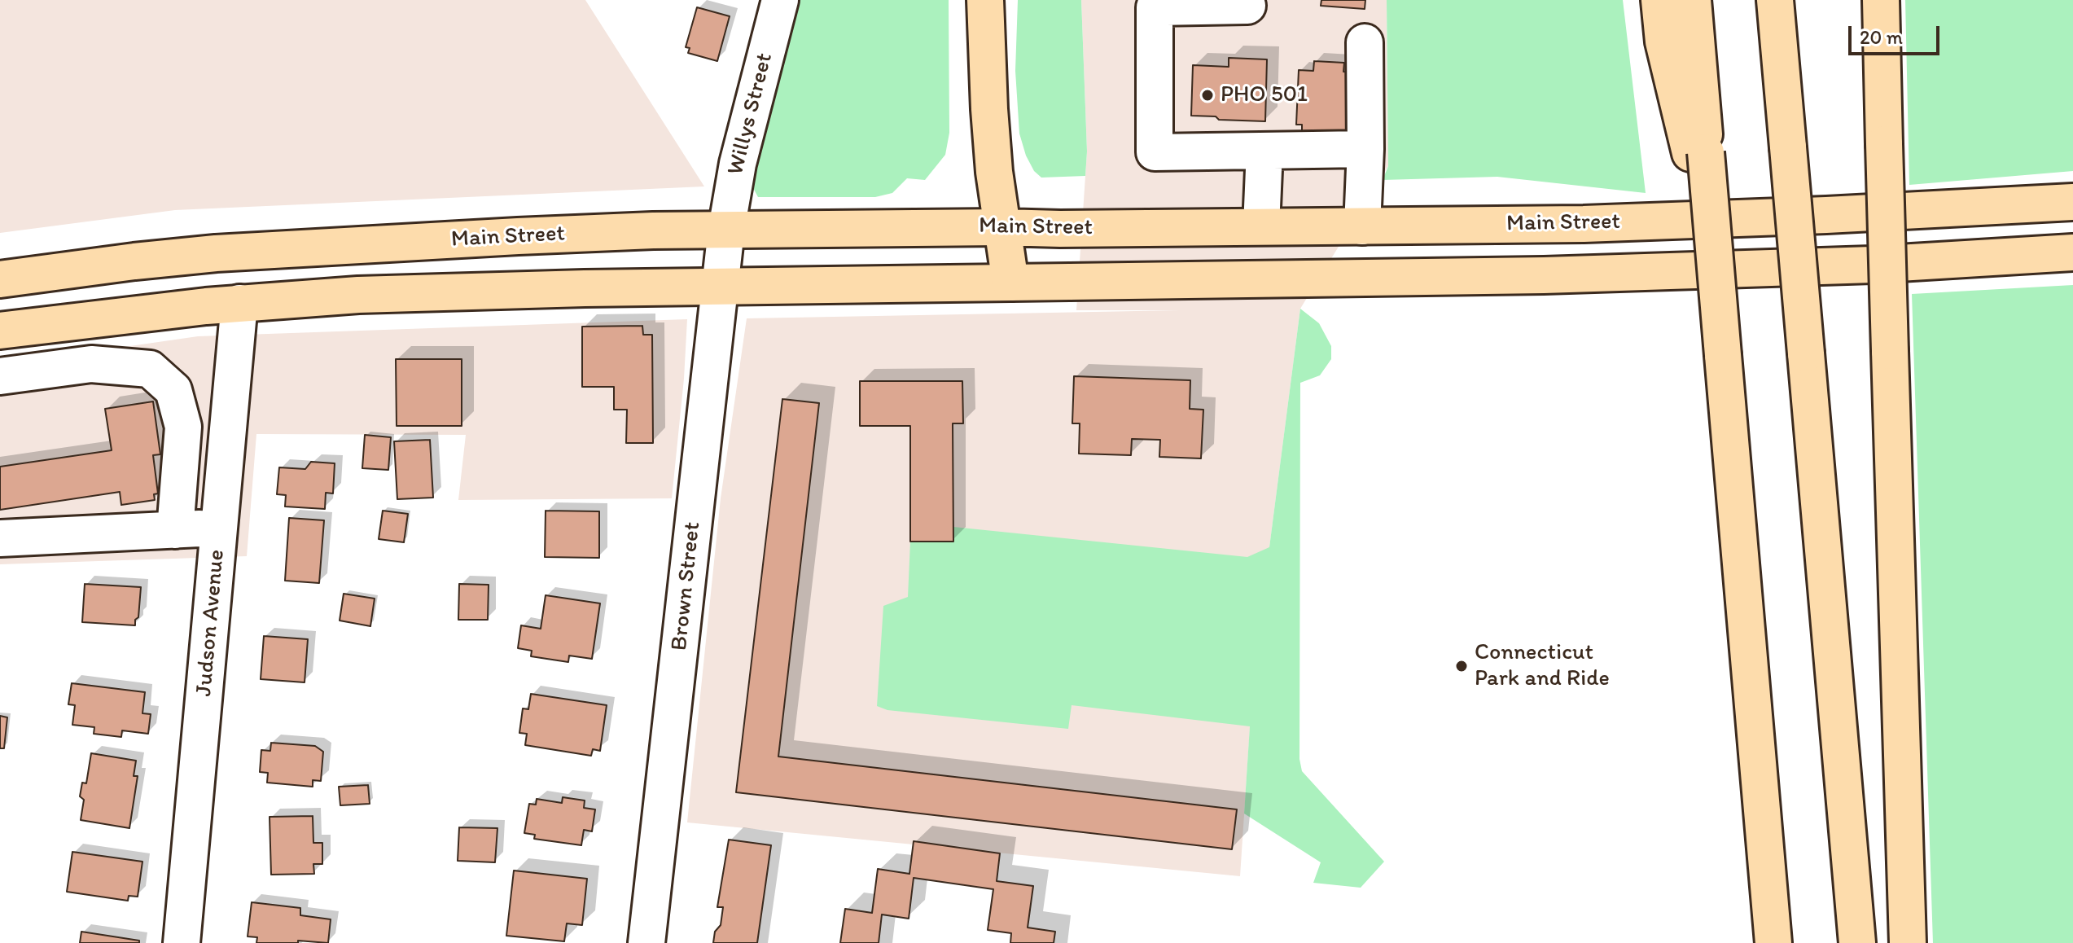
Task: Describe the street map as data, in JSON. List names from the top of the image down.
{
  "streets": {
    "main road": ["Main Street"],
    "street": ["Willys Street", "Brown Street", "Judson Avenue"]
  },
  "crossings": [
    ["Willys Street", "Main Street"],
    ["Willys Street", "Brown Street"],
    ["Main Street", "Brown Street"]
  ],
  "places": ["PHO 501", "Connecticut Park and Ride"],
  "scale_bar": "20 m"
}
